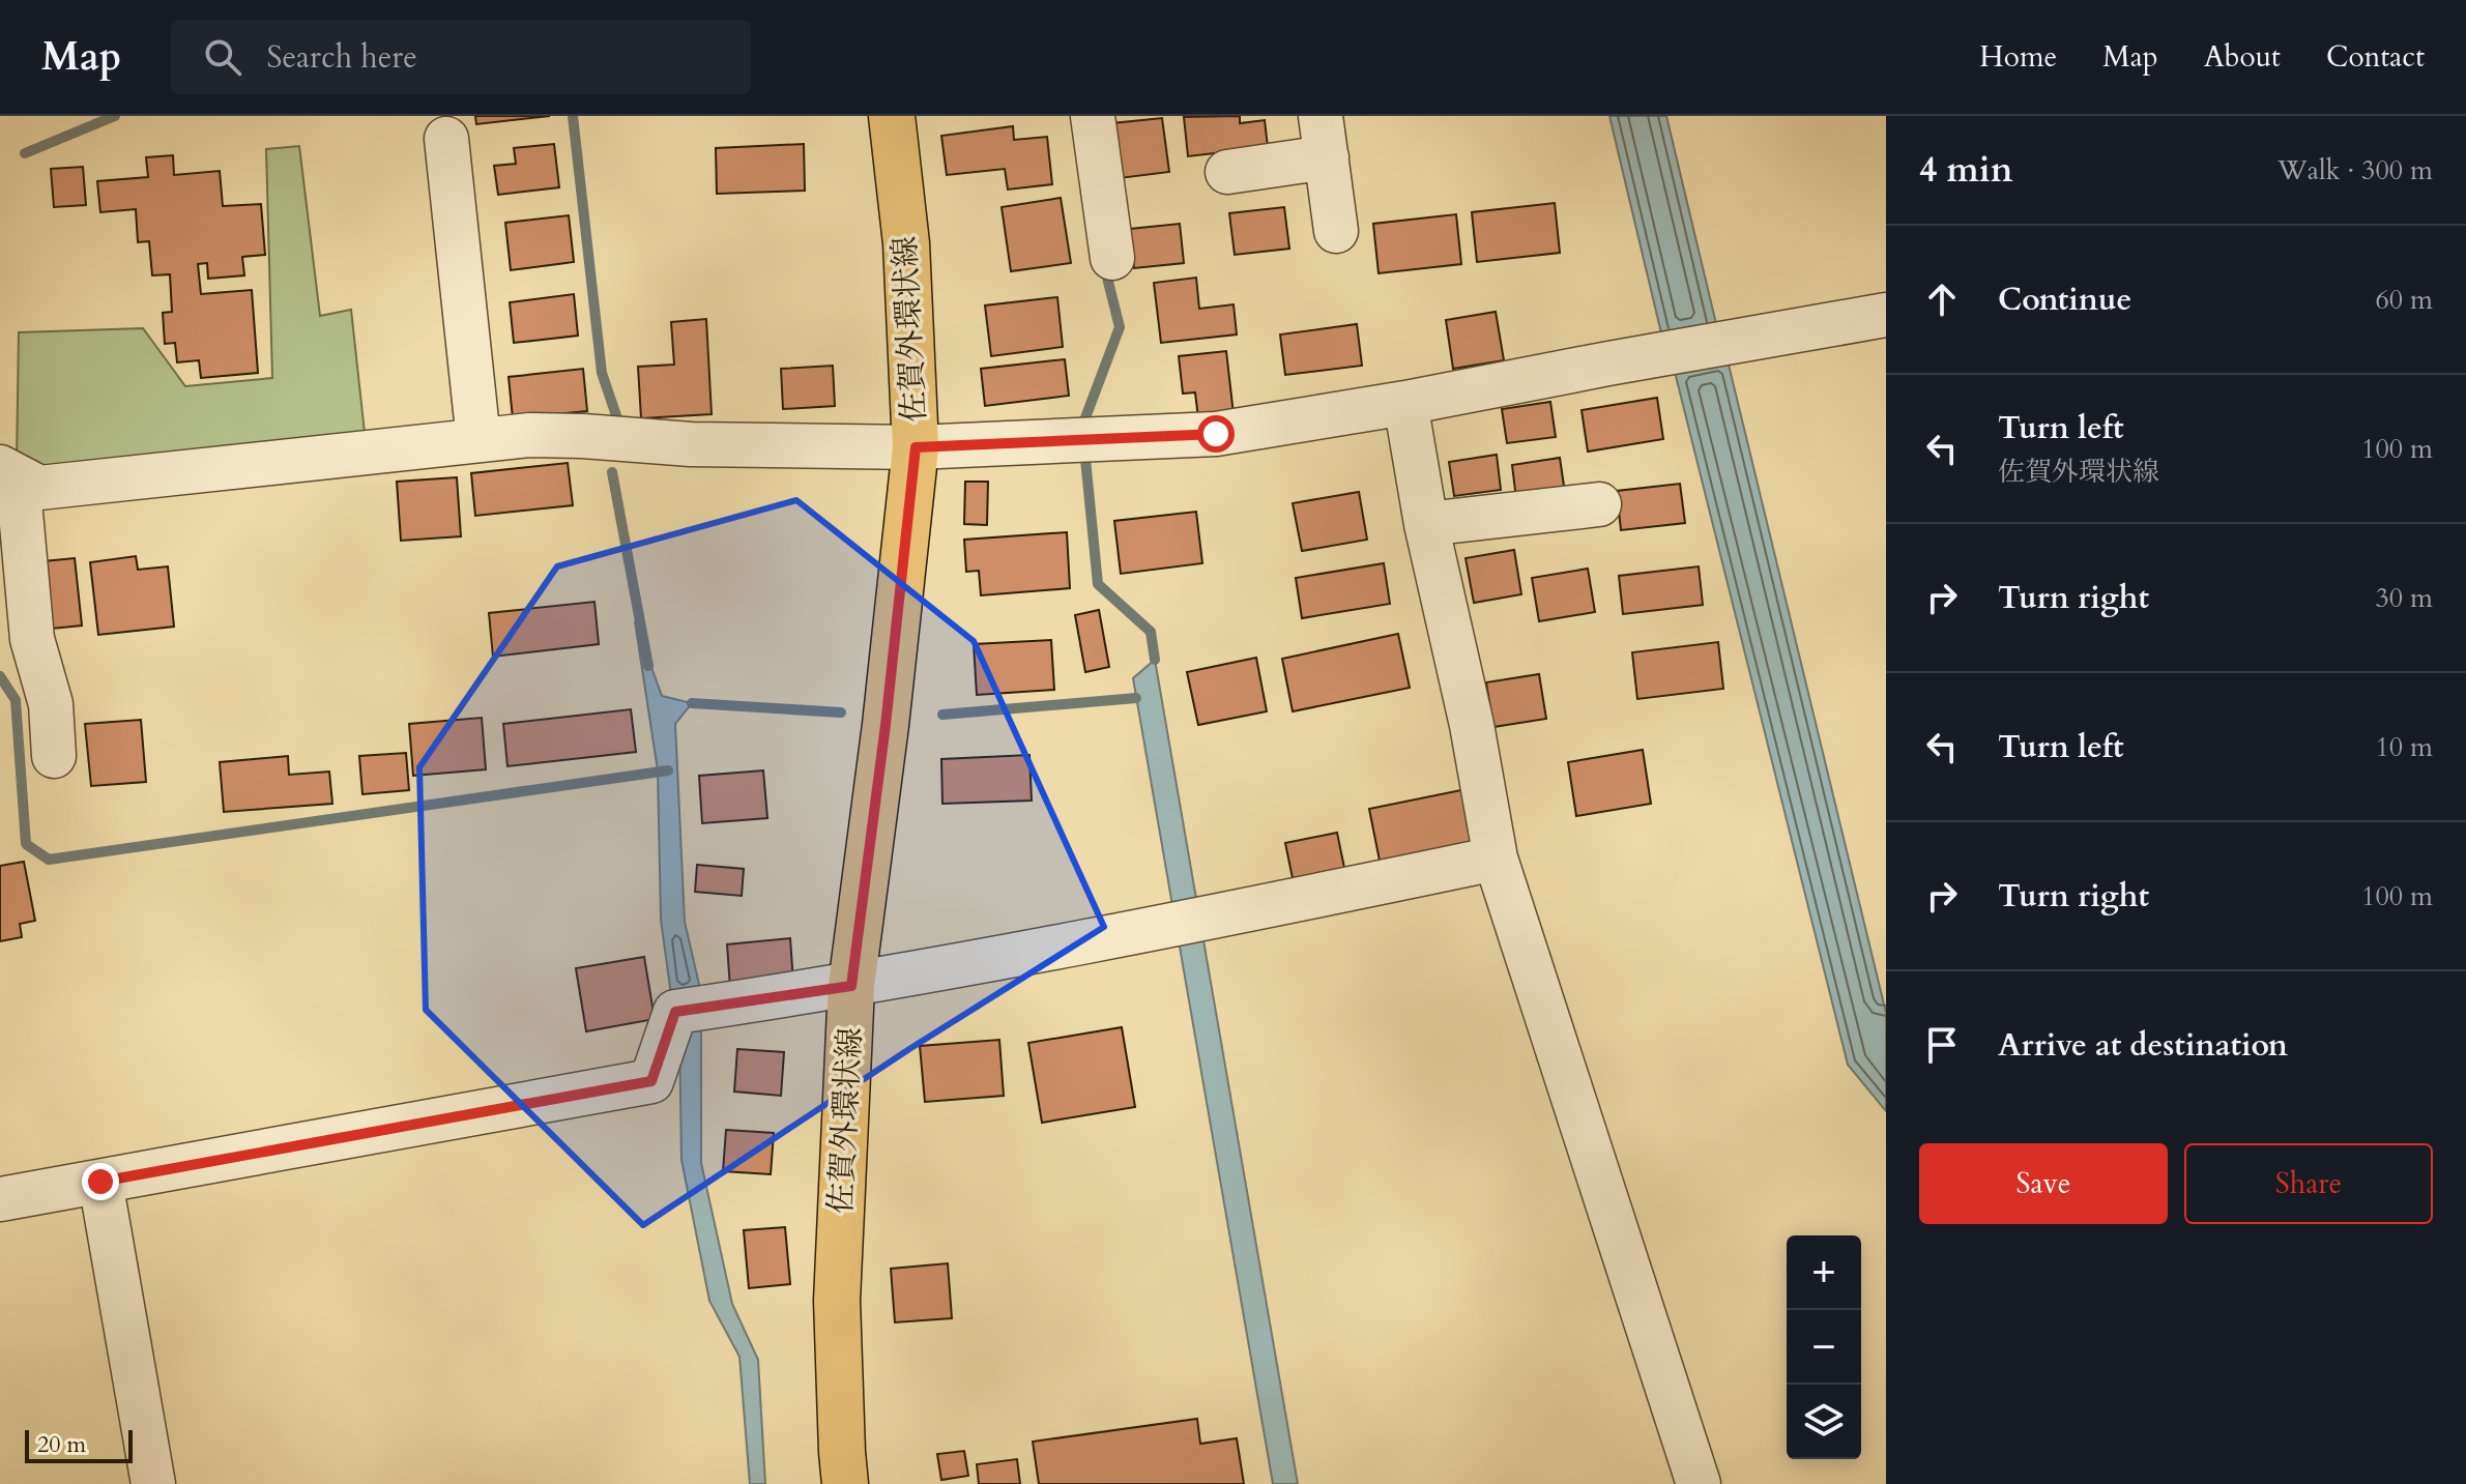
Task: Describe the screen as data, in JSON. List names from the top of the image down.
{
  "streets": {
    "main road": ["佐賀外環状線"]
  },
  "scale_bar": "20 m",
  "page": {
    "header": "Map",
    "search": "Search here",
    "nav": [
      "Home",
      "Map",
      "About",
      "Contact"
    ],
    "heading": ["4 min", "Walk · 300 m"],
    "list": [
      ["Continue", "60 m"],
      ["Turn left", "佐賀外環状線", "100 m"],
      ["Turn right", "30 m"],
      ["Turn left", "10 m"],
      ["Turn right", "100 m"],
      "Arrive at destination"
    ],
    "buttons": ["Save", "Share"],
    "map_buttons": ["+", "−"],
    "scale": "20 m"
  }
}
